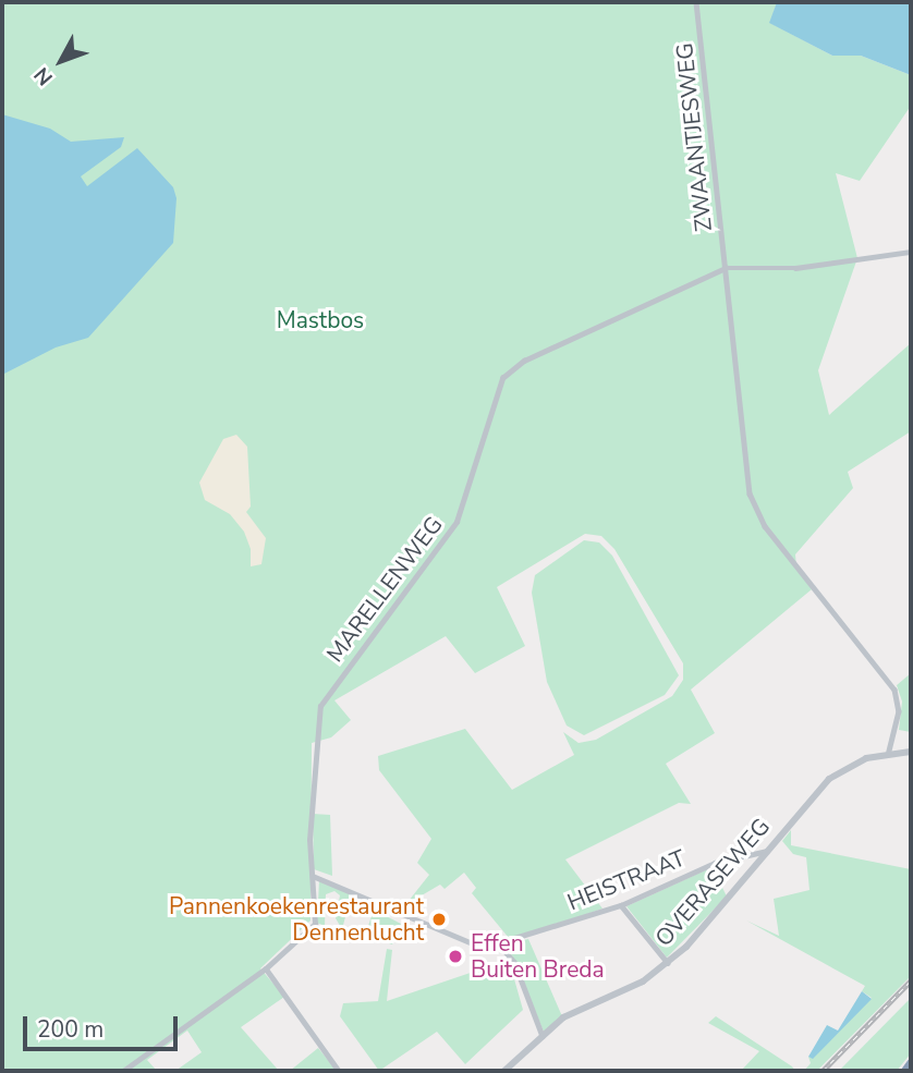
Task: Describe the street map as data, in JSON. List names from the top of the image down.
{
  "streets": {
    "street": [
      "ZWAANTJESWEG",
      "MARELLENWEG",
      "HEISTRAAT",
      "OVERASEWEG"
    ]
  },
  "crossings": [
    ["ZWAANTJESWEG", "MARELLENWEG"],
    ["ZWAANTJESWEG", "OVERASEWEG"],
    ["MARELLENWEG", "HEISTRAAT"],
    ["HEISTRAAT", "OVERASEWEG"]
  ],
  "parks": ["Mastbos"],
  "places": ["Pannenkoekenrestaurant Dennenlucht", "Effen Buiten Breda"],
  "scale_bar": "200 m",
  "north": "bottom left"
}
